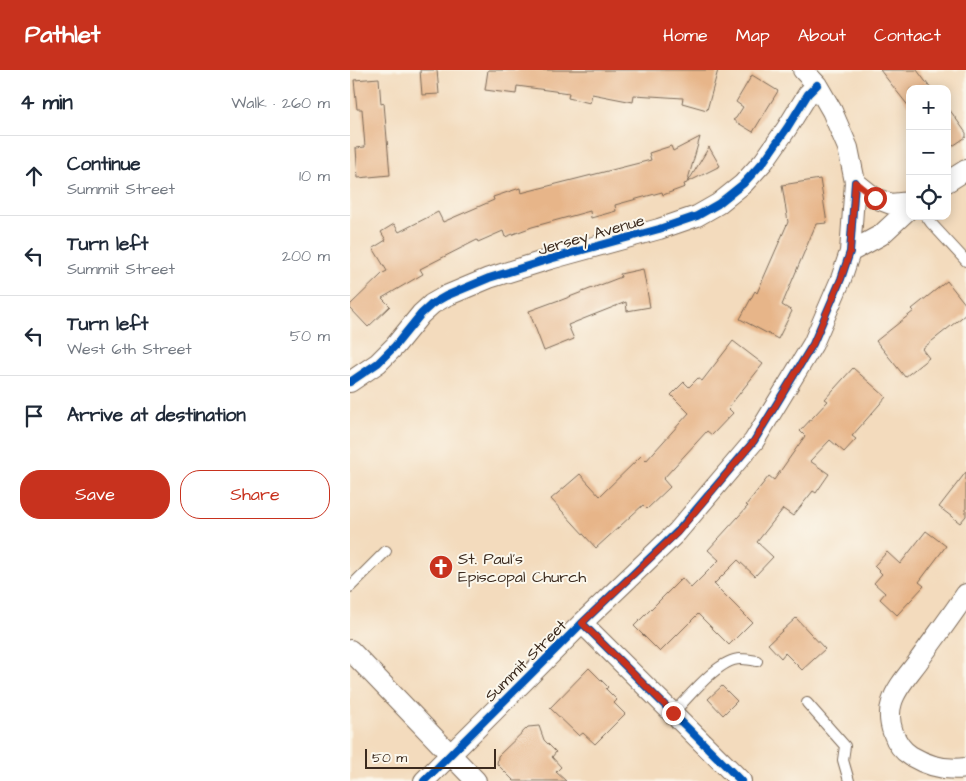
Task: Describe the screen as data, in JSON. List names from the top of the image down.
{
  "streets": {
    "street": ["Jersey Avenue", "Summit Street"]
  },
  "crossings": [
    ["Jersey Avenue", "Summit Street"]
  ],
  "places": {
    "church": ["St. Paul's Episcopal Church"]
  },
  "scale_bar": "50 m",
  "page": {
    "header": "Pathlet",
    "nav": [
      "Home",
      "Map",
      "About",
      "Contact"
    ],
    "heading": ["4 min", "Walk · 260 m"],
    "map_buttons": ["+", "−"],
    "list": [
      ["Continue", "Summit Street", "10 m"],
      ["Turn left", "Summit Street", "200 m"],
      ["Turn left", "West 6th Street", "50 m"],
      "Arrive at destination"
    ],
    "buttons": ["Save", "Share"],
    "scale": "50 m"
  }
}
